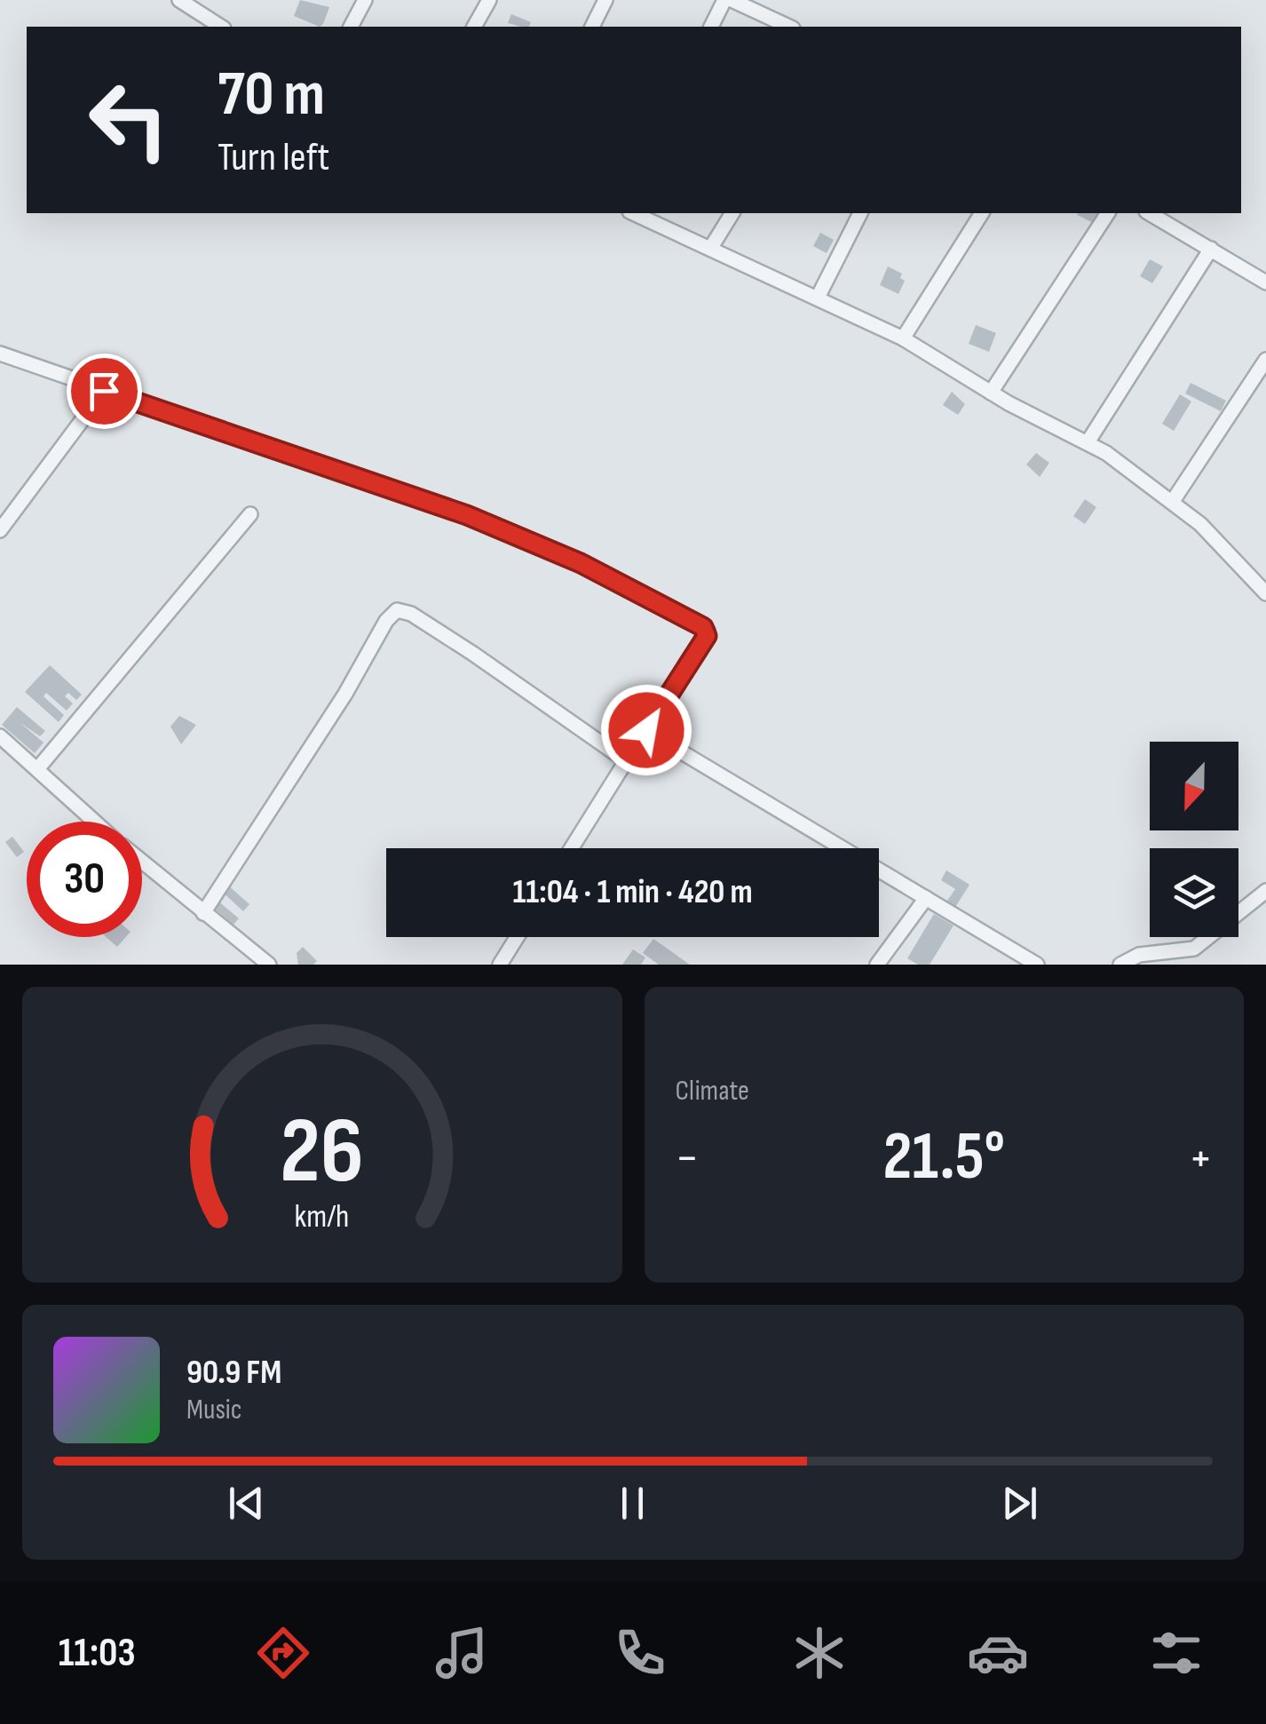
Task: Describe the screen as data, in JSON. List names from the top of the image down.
{
  "north": "bottom",
  "page": {
    "turn": ["70 m", "Turn left"],
    "limit": "30",
    "trip": "11:04 · 1 min · 420 m",
    "tile": "Climate",
    "heat": ["−", "21.5°", "+"],
    "song": ["90.9 FM", "Music"],
    "tabs": "11:03",
    "gauge": ["26", "km/h"]
  }
}
